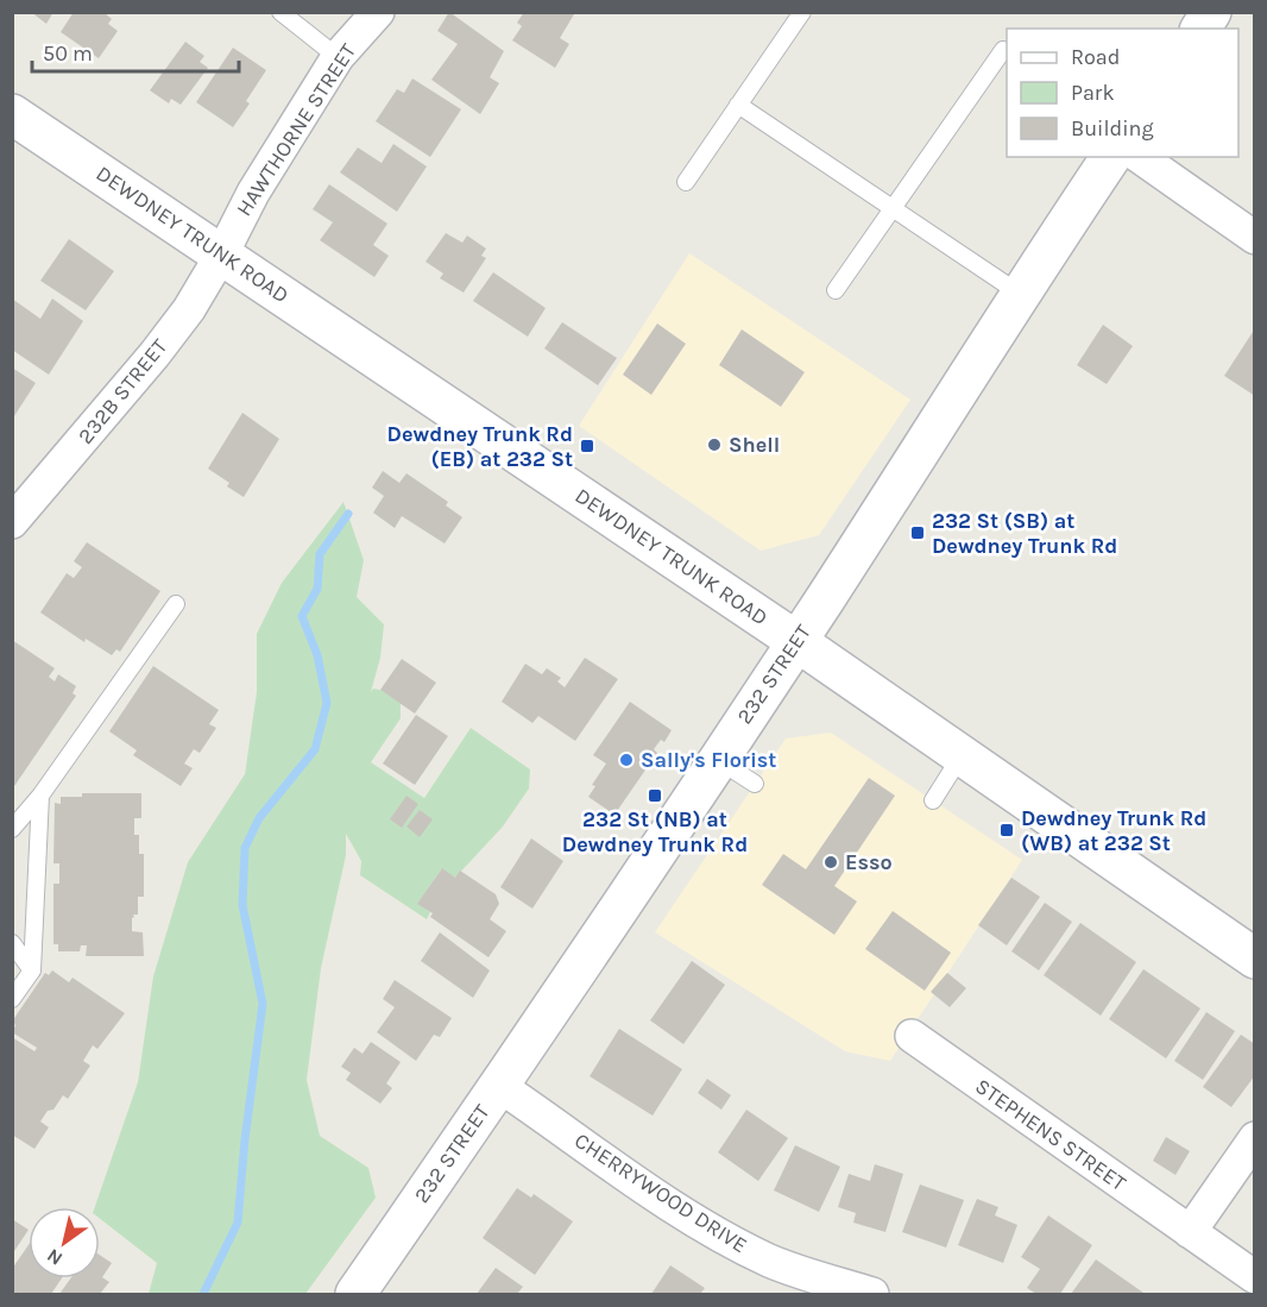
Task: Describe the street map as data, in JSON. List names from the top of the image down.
{
  "streets": {
    "main road": ["DEWDNEY TRUNK ROAD", "232 STREET"],
    "street": [
      "HAWTHORNE STREET",
      "232B STREET",
      "STEPHENS STREET",
      "CHERRYWOOD DRIVE"
    ]
  },
  "crossings": [
    ["HAWTHORNE STREET", "DEWDNEY TRUNK ROAD"],
    ["HAWTHORNE STREET", "232B STREET"],
    ["DEWDNEY TRUNK ROAD", "232B STREET"],
    ["DEWDNEY TRUNK ROAD", "232 STREET"],
    ["232 STREET", "CHERRYWOOD DRIVE"]
  ],
  "places": {
    "other": ["Shell", "Sally's Florist", "Esso"],
    "transit": [
      "Dewdney Trunk Rd (EB) at 232 St",
      "232 St (SB) at Dewdney Trunk Rd",
      "232 St (NB) at Dewdney Trunk Rd",
      "Dewdney Trunk Rd (WB) at 232 St"
    ]
  },
  "legend": ["Road", "Park", "Building"],
  "scale_bar": "50 m",
  "north": "bottom left"
}
